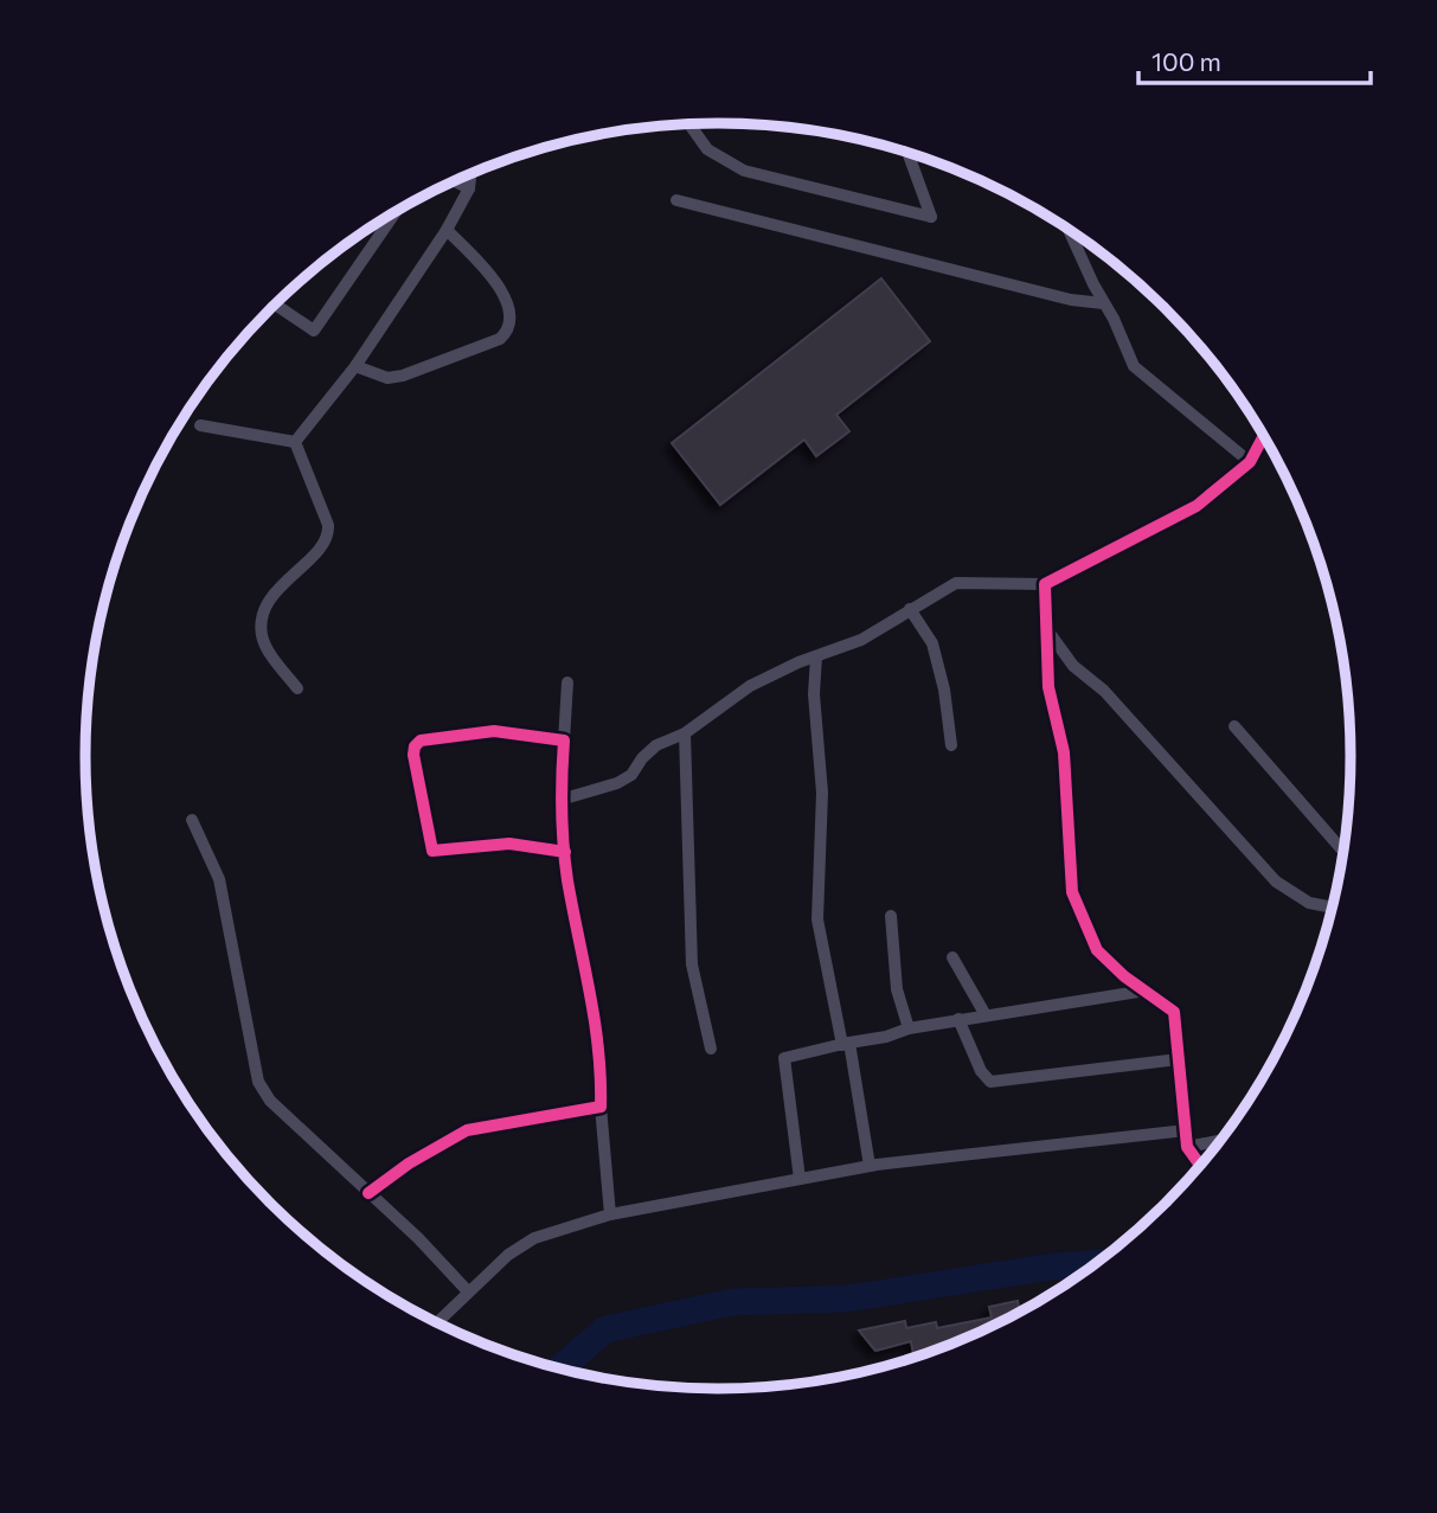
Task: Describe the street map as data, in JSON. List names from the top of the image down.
{
  "scale_bar": "100 m"
}
